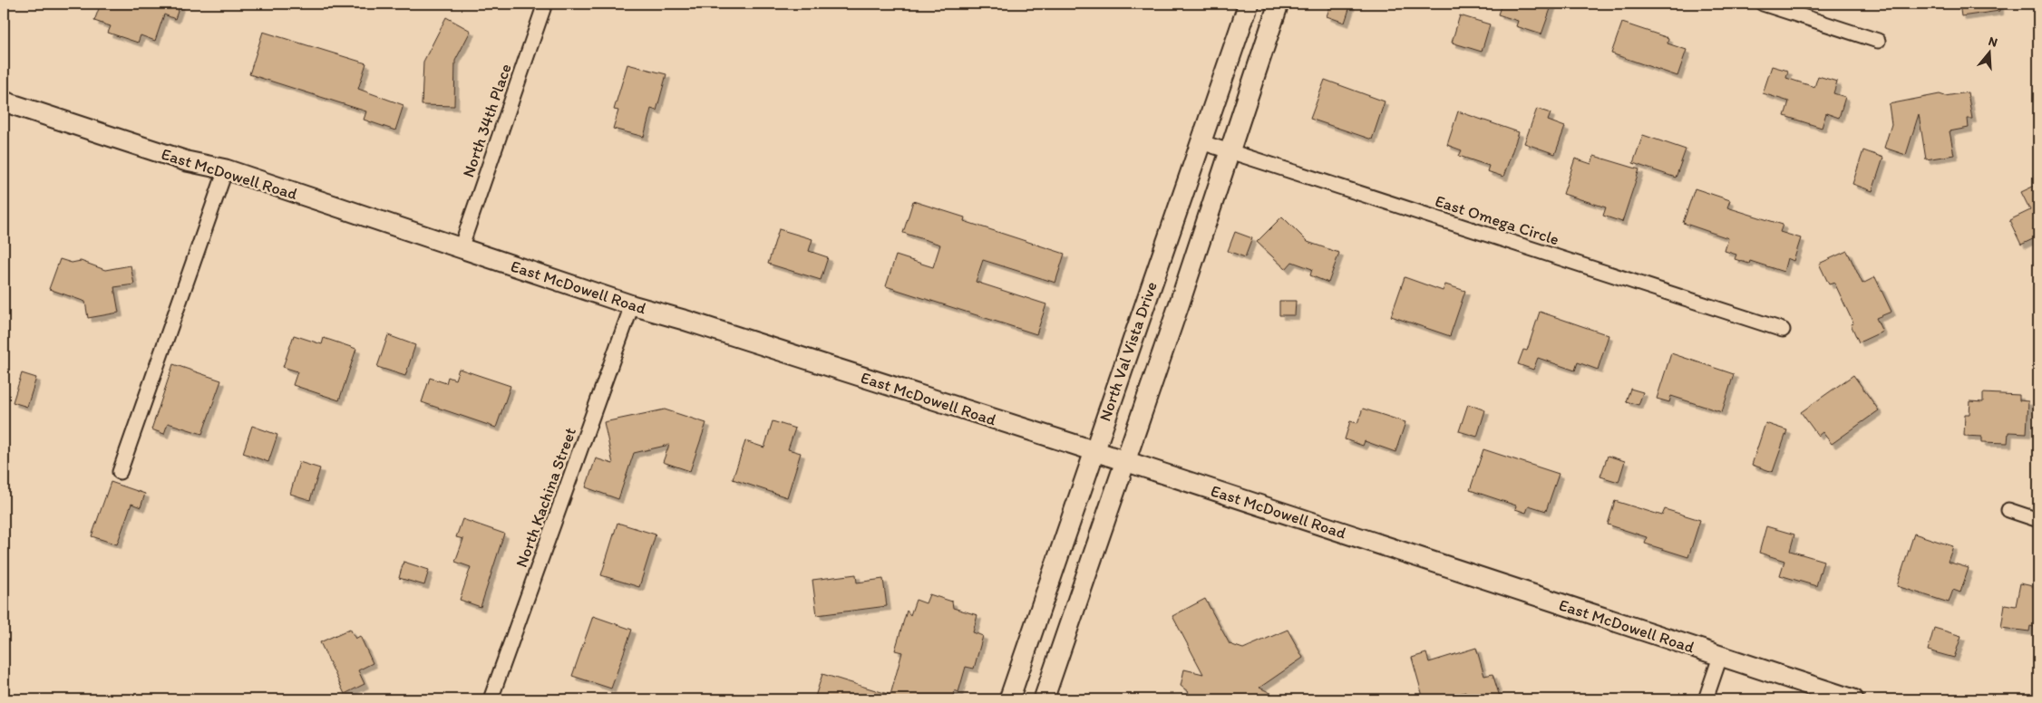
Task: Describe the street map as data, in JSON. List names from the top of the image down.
{
  "streets": {
    "main road": ["East McDowell Road", "North Val Vista Drive"],
    "street": ["North 34th Place", "East Omega Circle", "North Kachina Street"]
  },
  "crossings": [
    ["North 34th Place", "East McDowell Road"],
    ["East McDowell Road", "North Val Vista Drive"],
    ["East McDowell Road", "North Kachina Street"],
    ["East Omega Circle", "North Val Vista Drive"]
  ],
  "north": "top"
}
